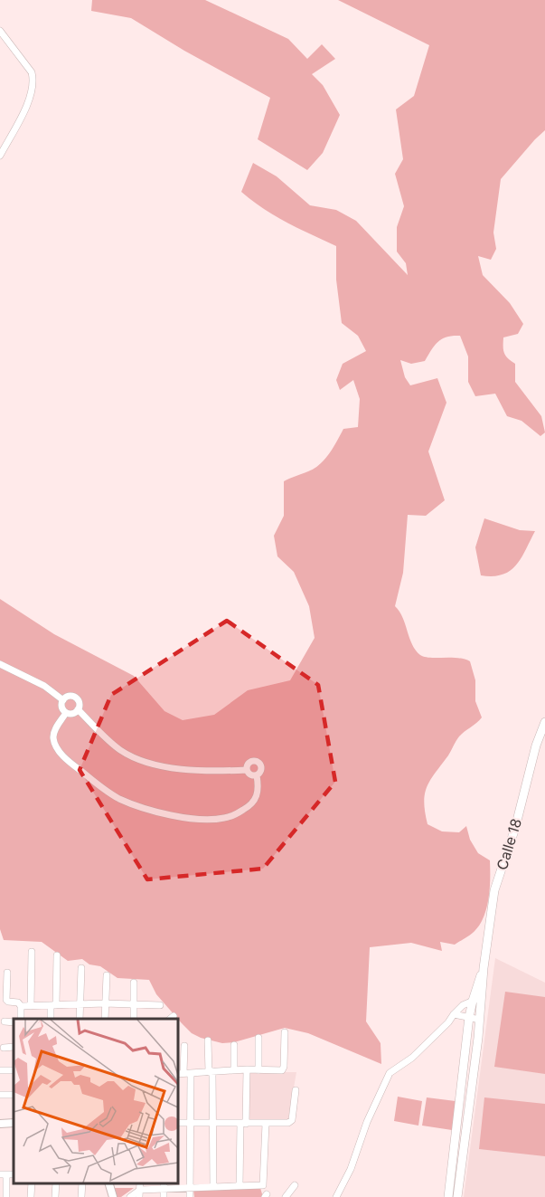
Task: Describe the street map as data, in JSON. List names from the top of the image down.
{
  "streets": {
    "main road": ["Calle 18"]
  }
}
